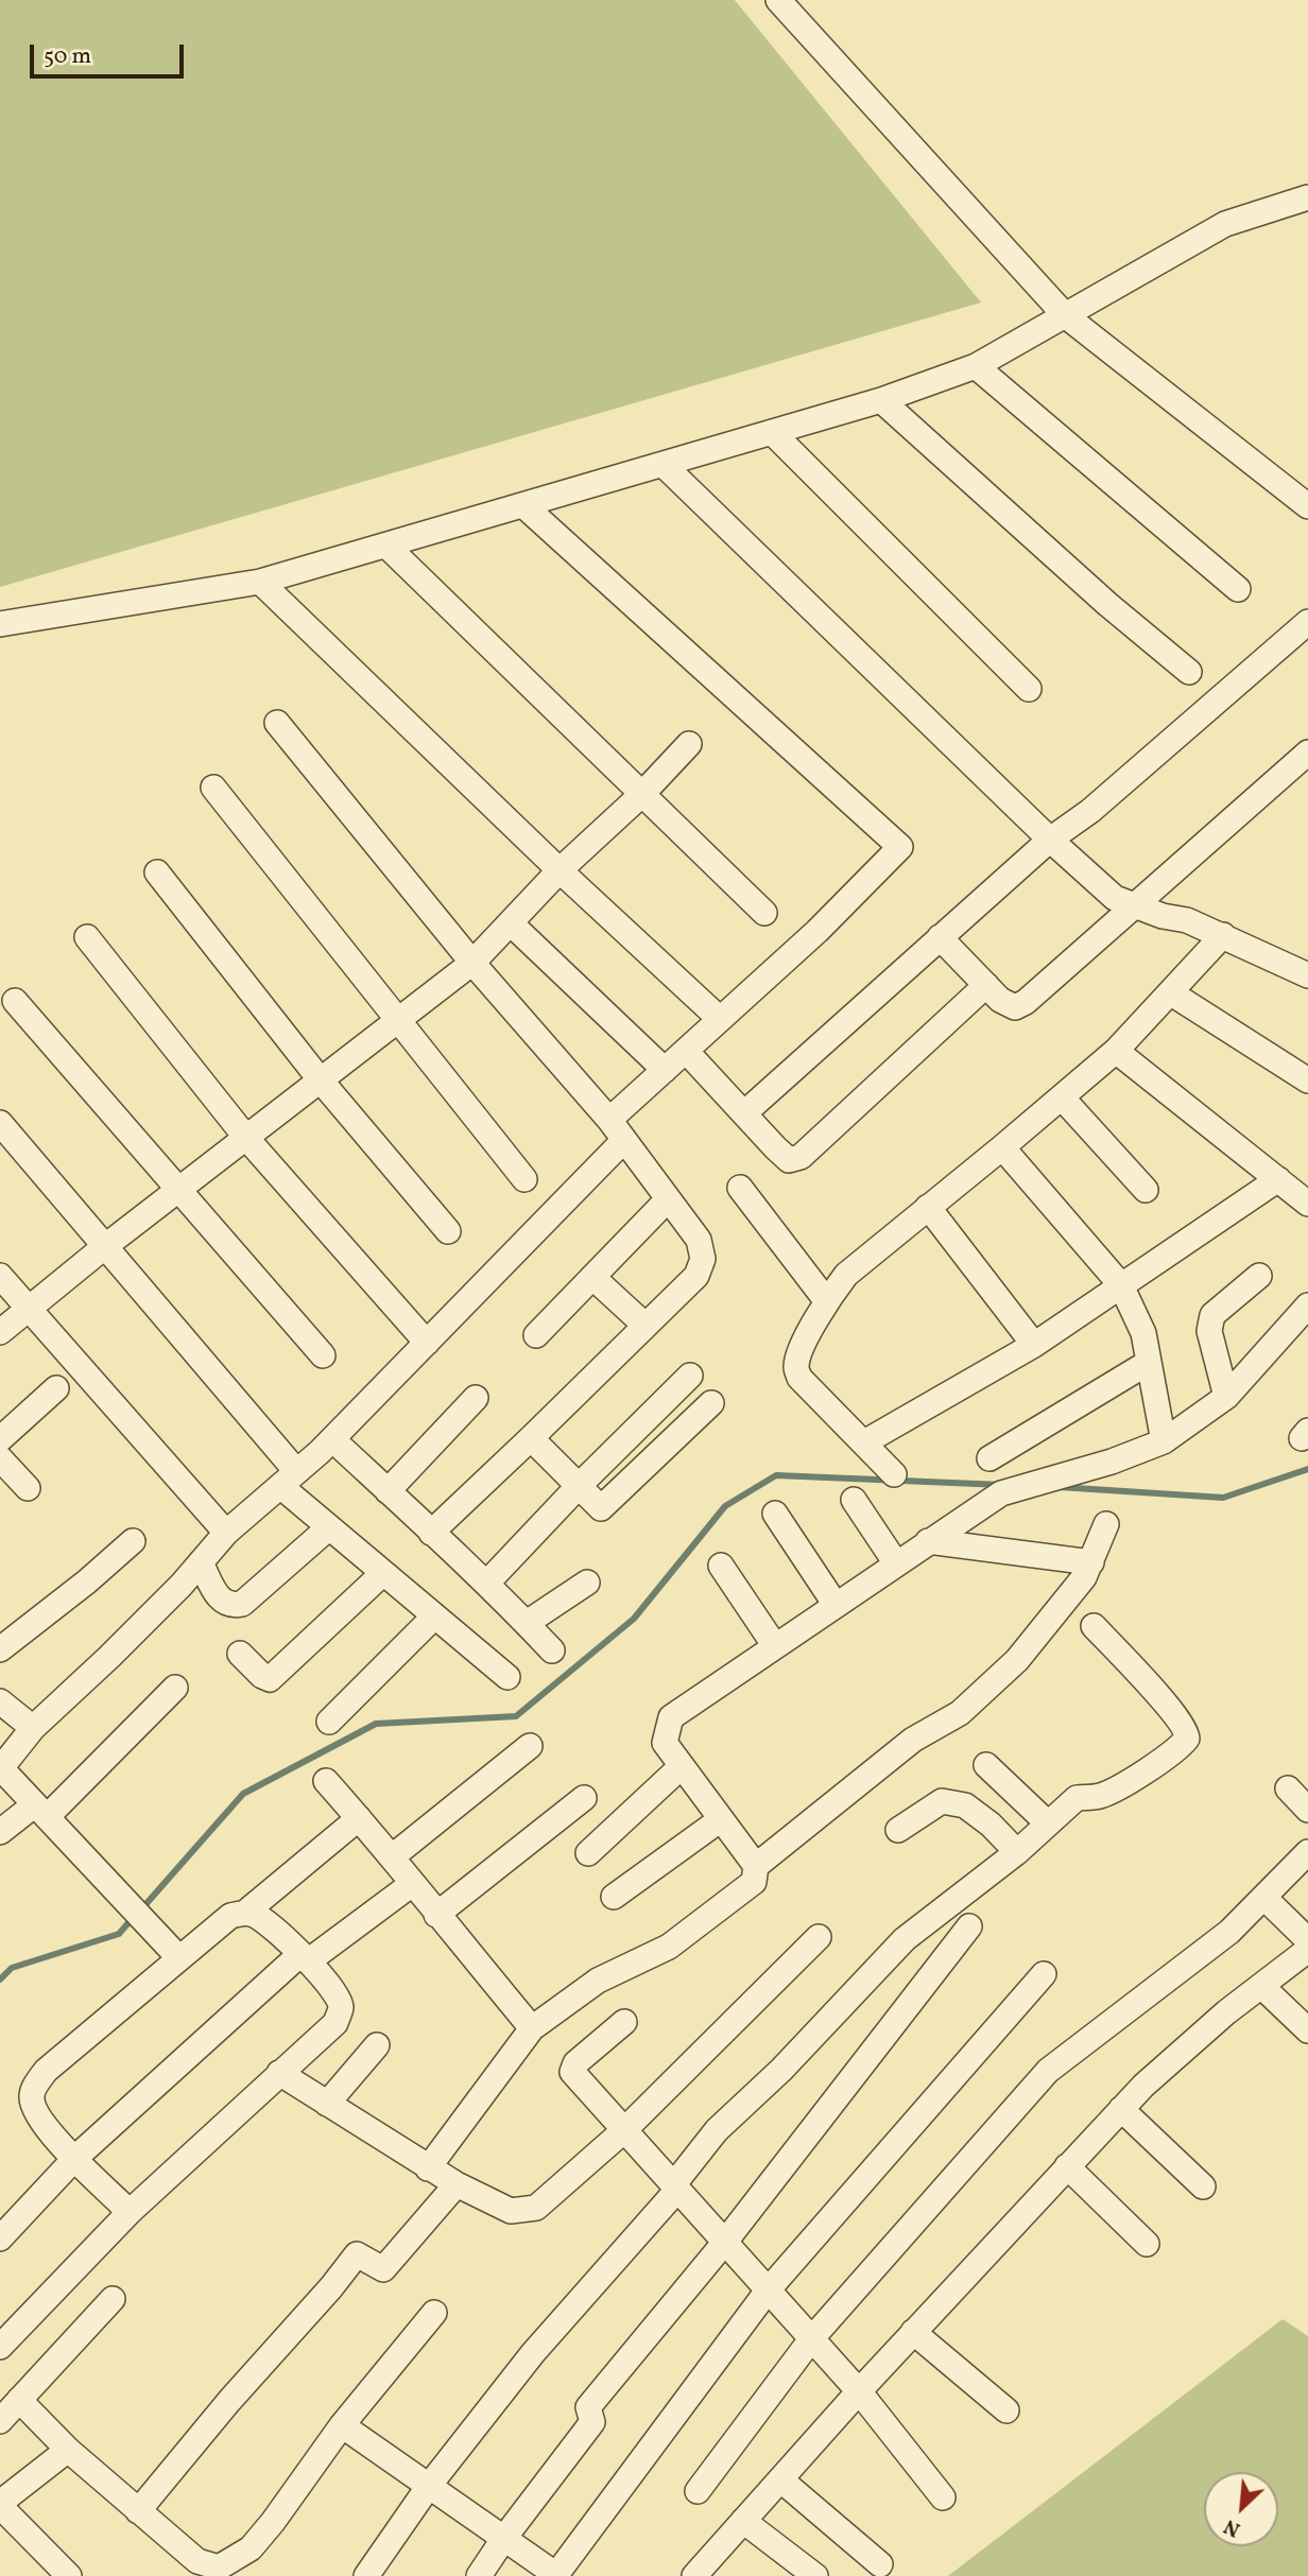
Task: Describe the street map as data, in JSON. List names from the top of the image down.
{
  "scale_bar": "50 m",
  "north": "bottom left"
}
